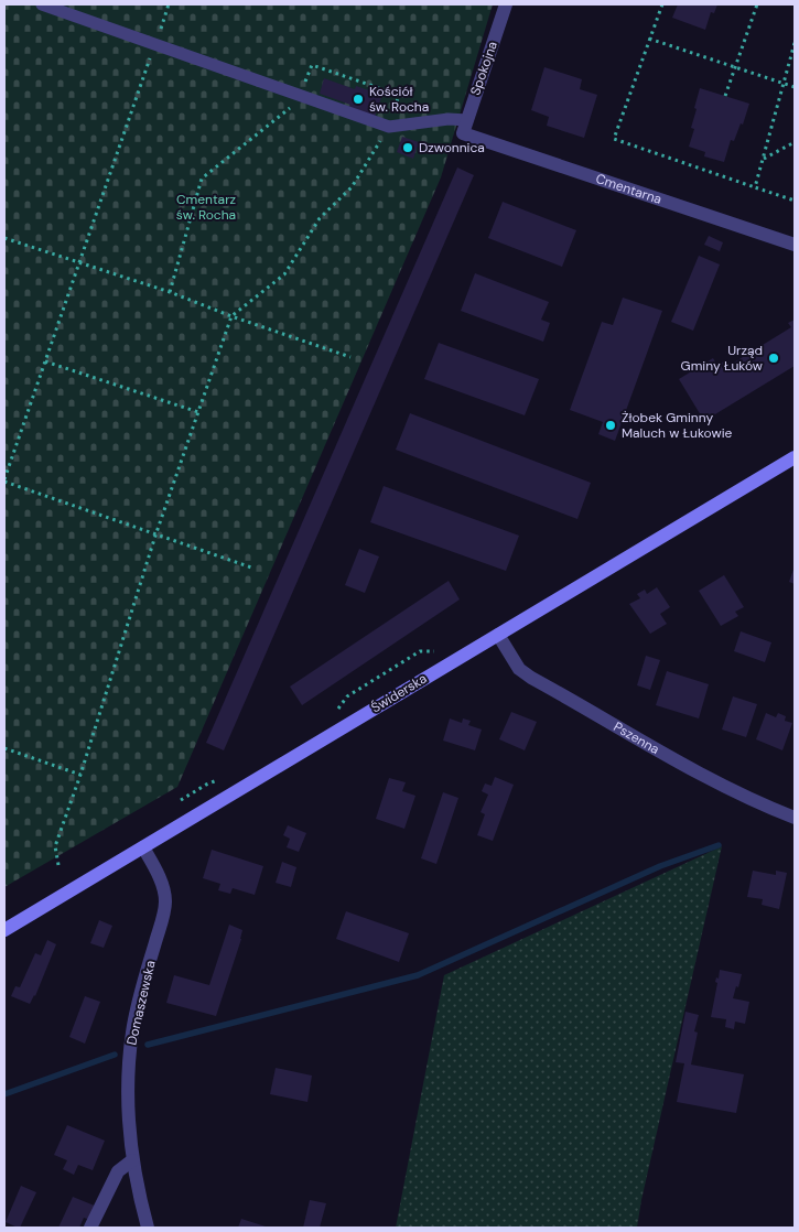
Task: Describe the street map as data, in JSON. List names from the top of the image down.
{
  "streets": {
    "main road": ["Świderska"],
    "street": [
      "Spokojna",
      "Cmentarna",
      "Pszenna",
      "Domaszewska"
    ]
  },
  "crossings": [
    ["Spokojna", "Cmentarna"],
    ["Świderska", "Pszenna"],
    ["Świderska", "Domaszewska"]
  ],
  "parks": ["Cmentarz św. Rocha"],
  "places": [
    "Kościół św. Rocha",
    "Dzwonnica",
    "Urząd Gminy Łuków",
    "Żłobek Gminny Maluch w Łukowie"
  ]
}
